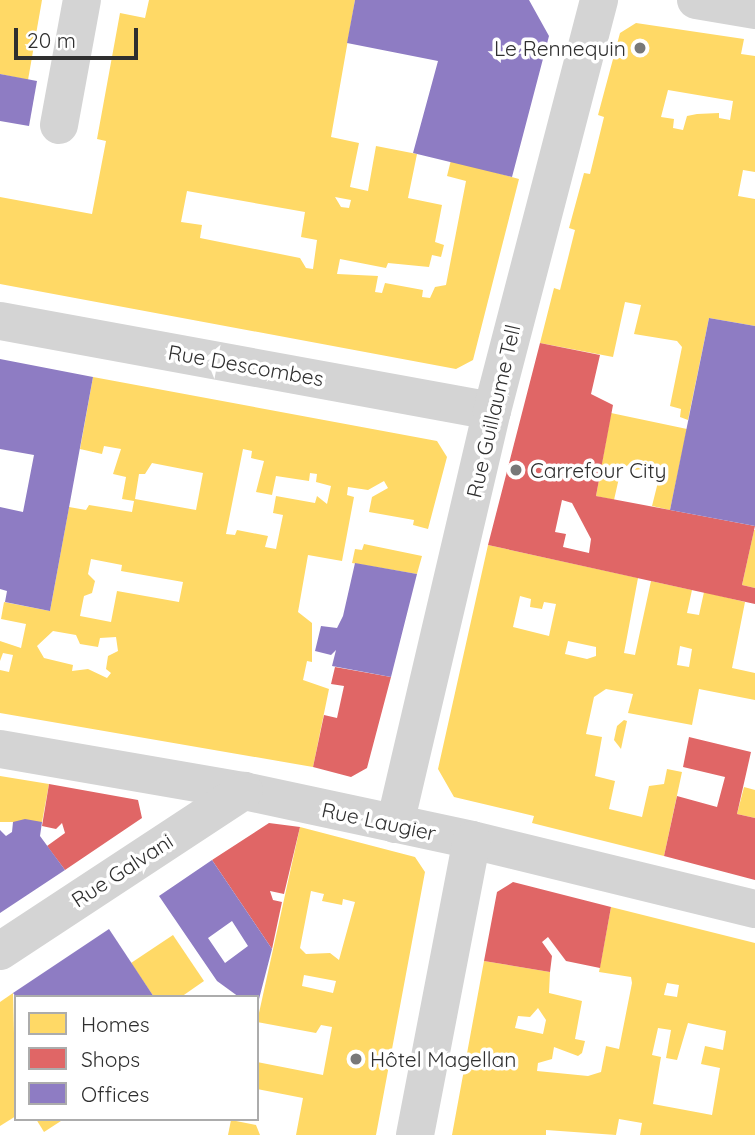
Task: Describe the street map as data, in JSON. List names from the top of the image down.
{
  "streets": {
    "street": [
      "Rue Descombes",
      "Rue Guillaume Tell",
      "Rue Laugier",
      "Rue Galvani"
    ]
  },
  "crossings": [
    ["Rue Descombes", "Rue Guillaume Tell"],
    ["Rue Guillaume Tell", "Rue Laugier"],
    ["Rue Laugier", "Rue Galvani"]
  ],
  "places": ["Le Rennequin", "Carrefour City", "Hôtel Magellan"],
  "legend": ["Homes", "Shops", "Offices"],
  "scale_bar": "20 m"
}
